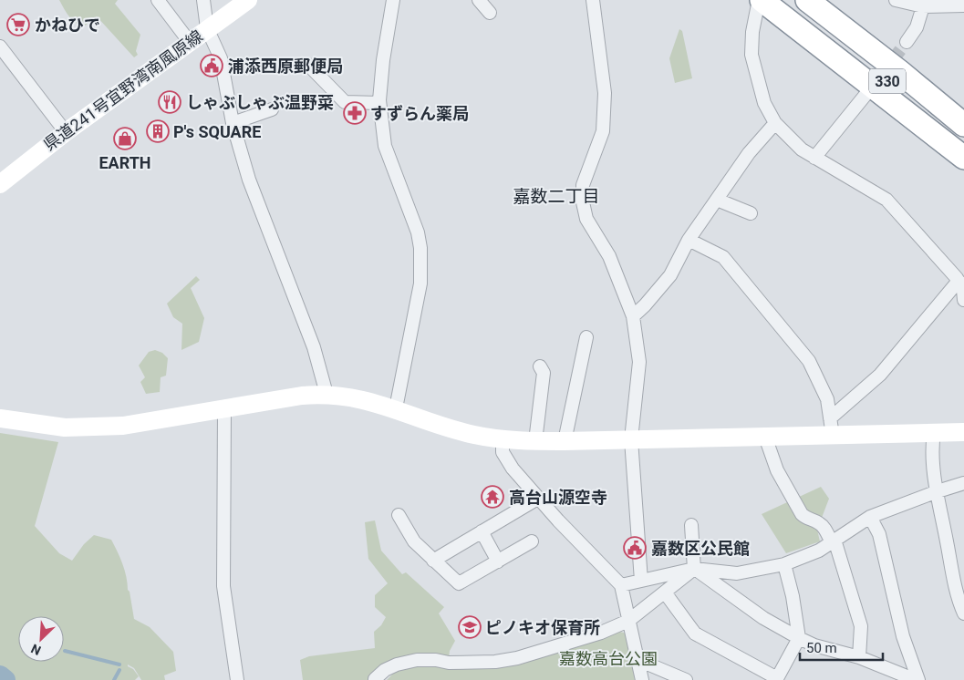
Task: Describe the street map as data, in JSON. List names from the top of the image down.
{
  "streets": {
    "highway": ["330"],
    "street": ["県道241号宜野湾南風原線"]
  },
  "districts": ["嘉数二丁目"],
  "parks": ["嘉数高台公園"],
  "places": {
    "supermarket": ["かねひで"],
    "public building": ["浦添西原郵便局", "嘉数区公民館"],
    "restaurant": ["しゃぶしゃぶ温野菜"],
    "pharmacy": ["すずらん薬局"],
    "building": ["P's SQUARE"],
    "shop": ["EARTH"],
    "temple": ["高台山源空寺"],
    "school or university": ["ピノキオ保育所"]
  },
  "scale_bar": "50 m",
  "north": "bottom left"
}
